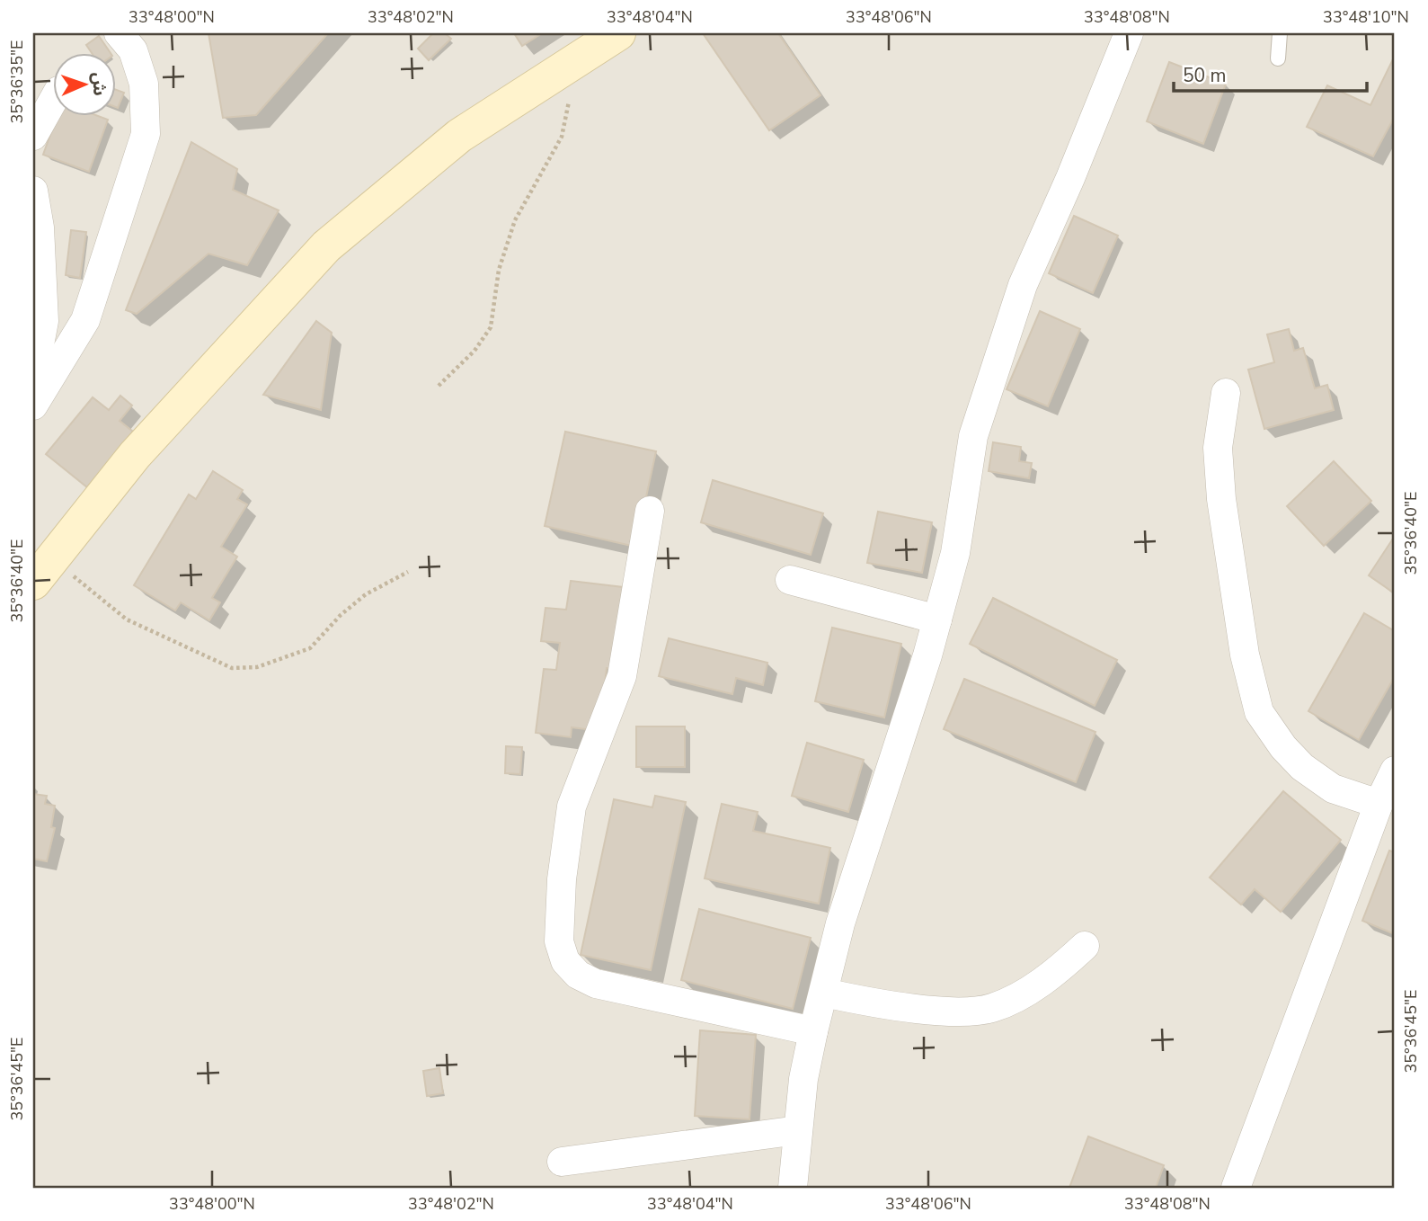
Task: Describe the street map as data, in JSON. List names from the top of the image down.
{
  "scale_bar": "50 m",
  "north": "right",
  "coordinates": [
    "33°48'00\"N",
    "33°48'02\"N",
    "33°48'04\"N",
    "33°48'06\"N",
    "33°48'08\"N",
    "33°48'10\"N",
    "35°36'35\"E",
    "35°36'40\"E",
    "35°36'45\"E"
  ]
}
